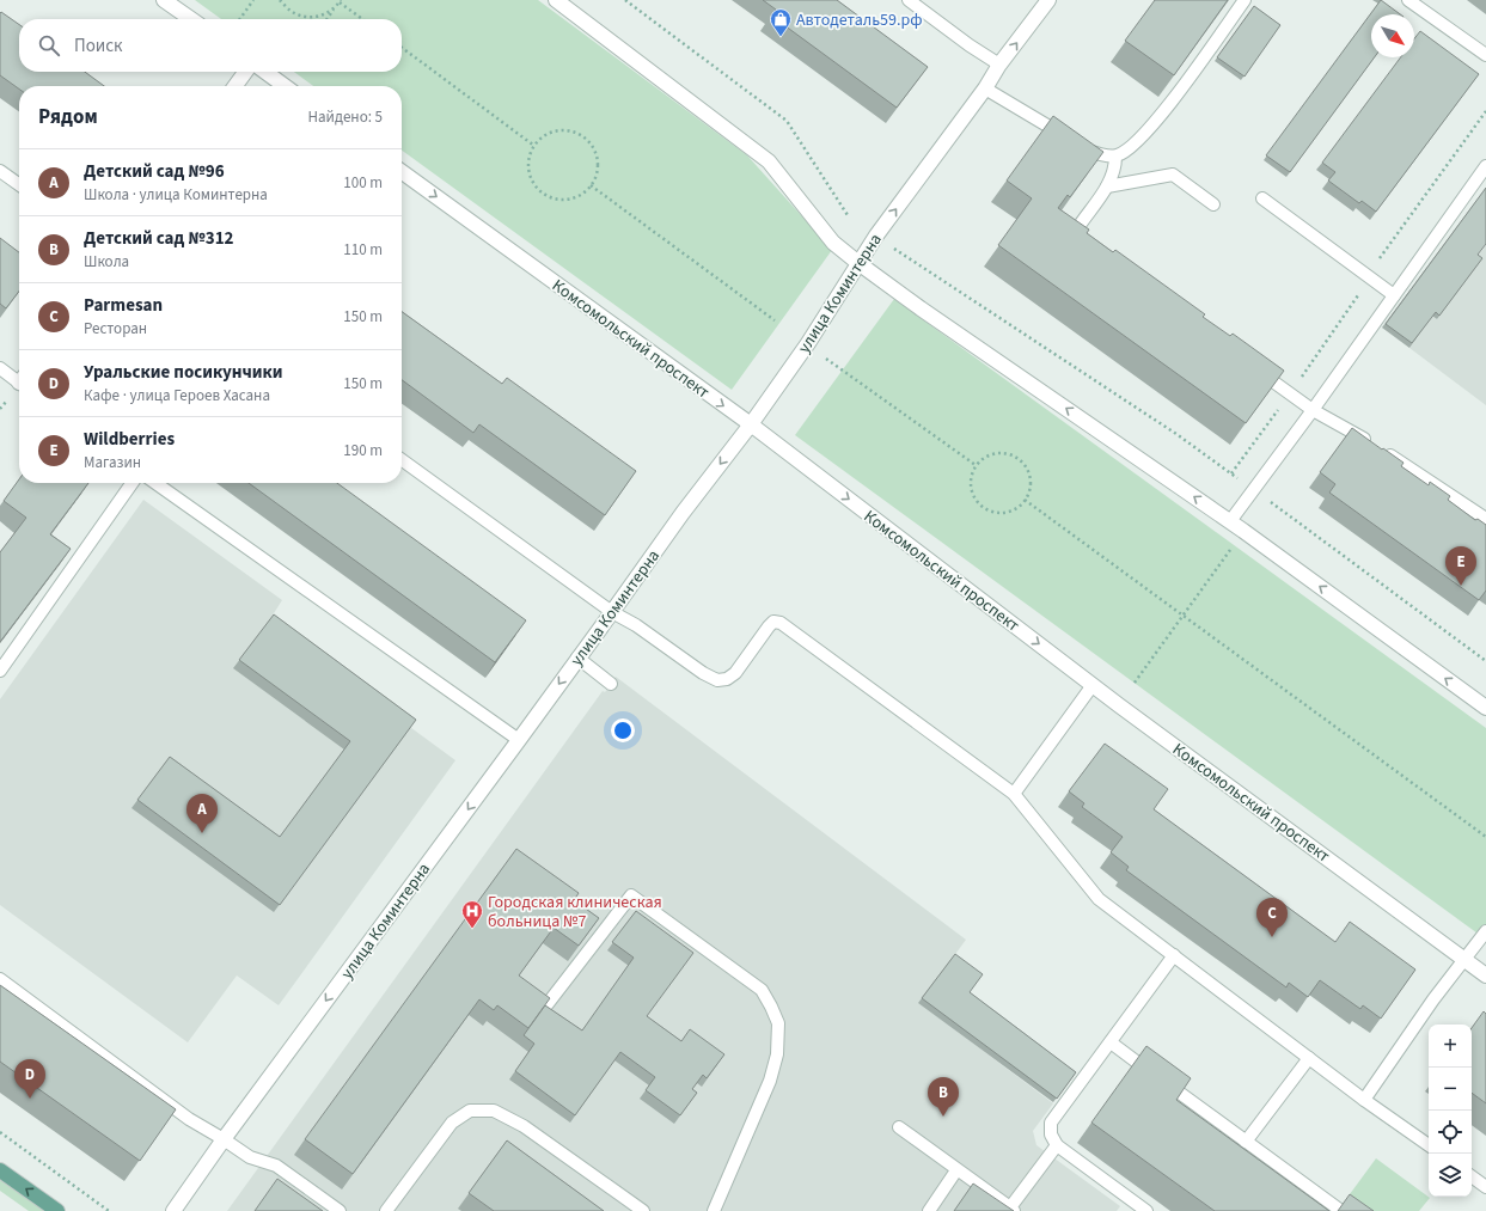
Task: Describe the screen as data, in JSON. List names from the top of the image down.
{
  "streets": {
    "street": ["улица Коминтерна", "Комсомольский проспект"]
  },
  "crossings": [
    ["улица Коминтерна", "Комсомольский проспект"]
  ],
  "one_way": ["Комсомольский проспект"],
  "places": {
    "shop": ["Автодеталь59.рф"],
    "hospital": ["Городская клиническая больница №7"]
  },
  "north": "bottom right",
  "page": {
    "search": "Поиск",
    "heading": ["Рядом", "Найдено: 5"],
    "list": [
      {
        "mark": "A",
        "name": "Детский сад №96",
        "note": "Школа · улица Коминтерна",
        "value": "100 m"
      },
      {
        "mark": "B",
        "name": "Детский сад №312",
        "note": "Школа",
        "value": "110 m"
      },
      {
        "mark": "C",
        "name": "Parmesan",
        "note": "Ресторан",
        "value": "150 m"
      },
      {
        "mark": "D",
        "name": "Уральские посикунчики",
        "note": "Кафе · улица Героев Хасана",
        "value": "150 m"
      },
      {
        "mark": "E",
        "name": "Wildberries",
        "note": "Магазин",
        "value": "190 m"
      }
    ],
    "pins": [
      "E",
      "A",
      "C",
      "D",
      "B"
    ],
    "map_buttons": ["+", "−"]
  }
}
